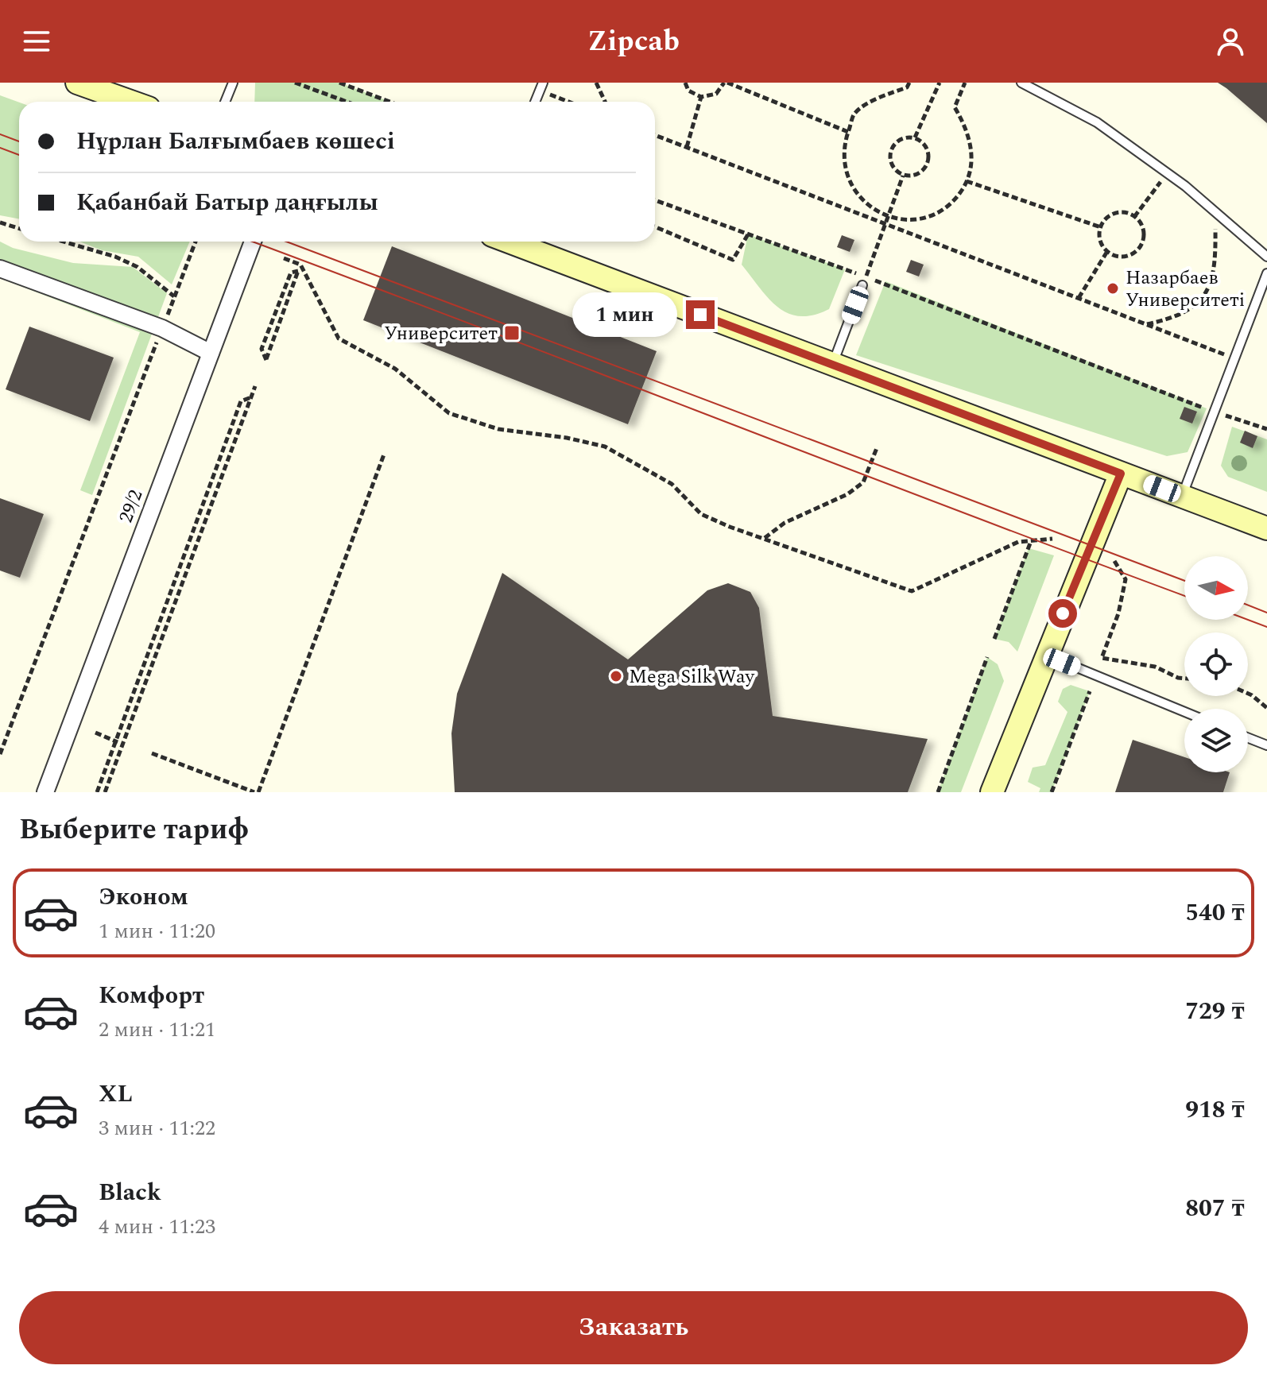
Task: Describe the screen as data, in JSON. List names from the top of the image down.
{
  "streets": {
    "street": ["29/2"]
  },
  "places": {
    "other": ["Назарбаев Университеті", "Mega Silk Way"],
    "transit": ["Университет"]
  },
  "north": "right",
  "page": {
    "header": "Zipcab",
    "banner": ["Нұрлан Балғымбаев көшесі", "Қабанбай Батыр даңғылы"],
    "bubble": "1 мин",
    "heading": "Выберите тариф",
    "list": [
      {
        "name": "Эконом",
        "note": "1 мин · 11:20",
        "value": "540 ₸"
      },
      {
        "name": "Комфорт",
        "note": "2 мин · 11:21",
        "value": "729 ₸"
      },
      {
        "name": "XL",
        "note": "3 мин · 11:22",
        "value": "918 ₸"
      },
      {
        "name": "Black",
        "note": "4 мин · 11:23",
        "value": "807 ₸"
      }
    ],
    "buttons": "Заказать"
  }
}
